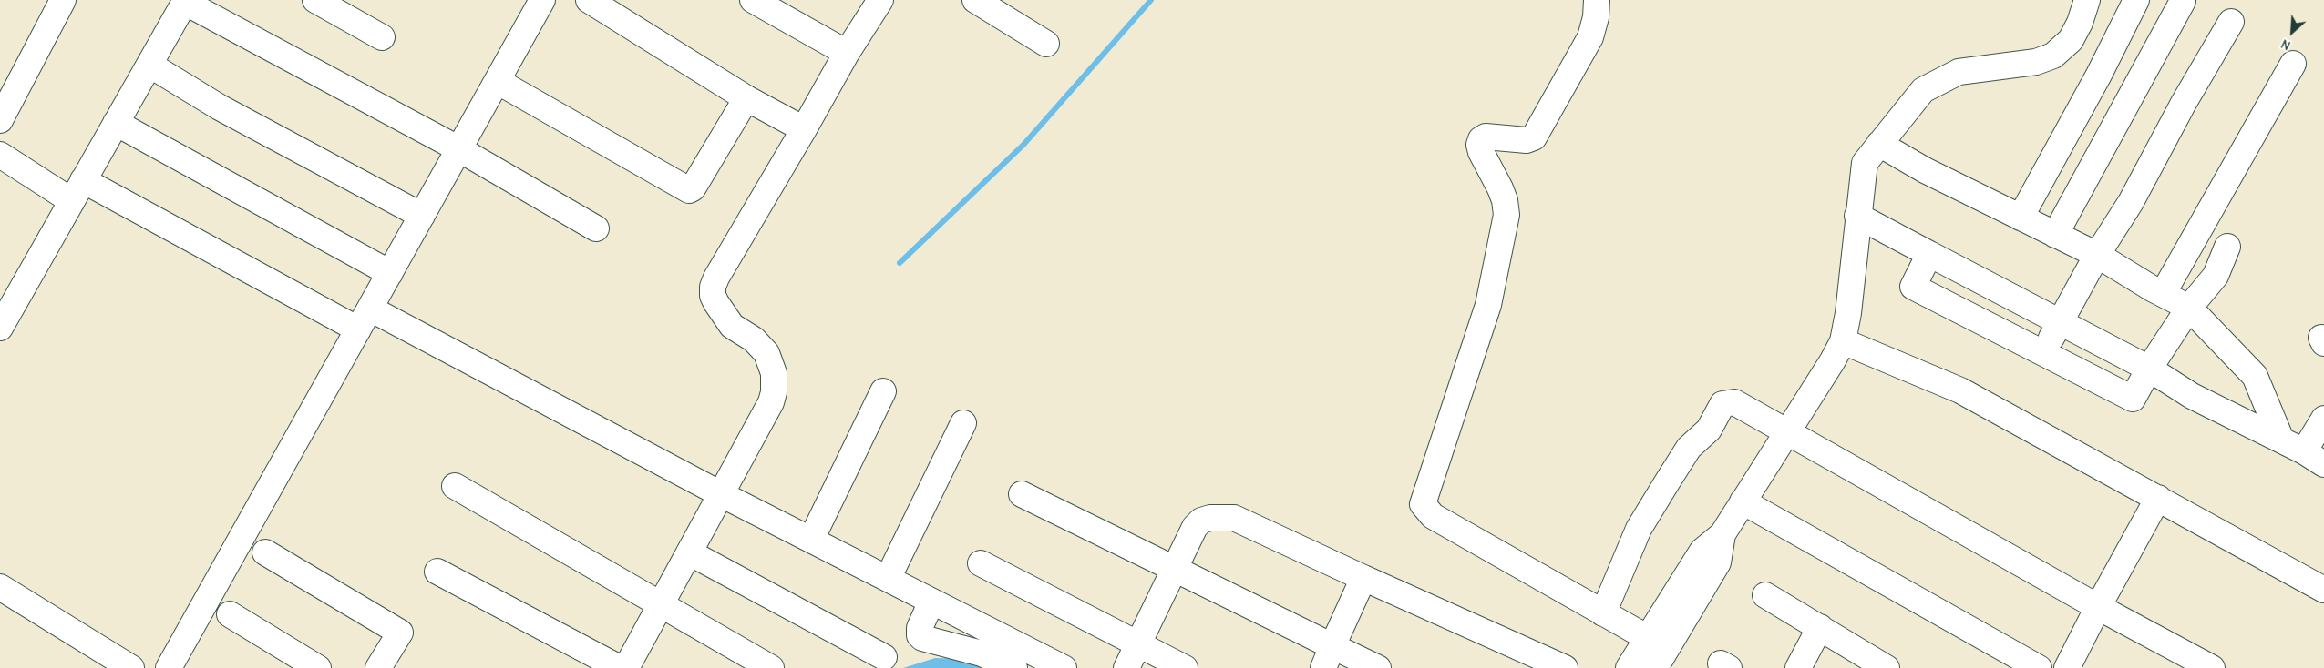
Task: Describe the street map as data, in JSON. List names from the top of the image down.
{
  "north": "bottom left"
}
